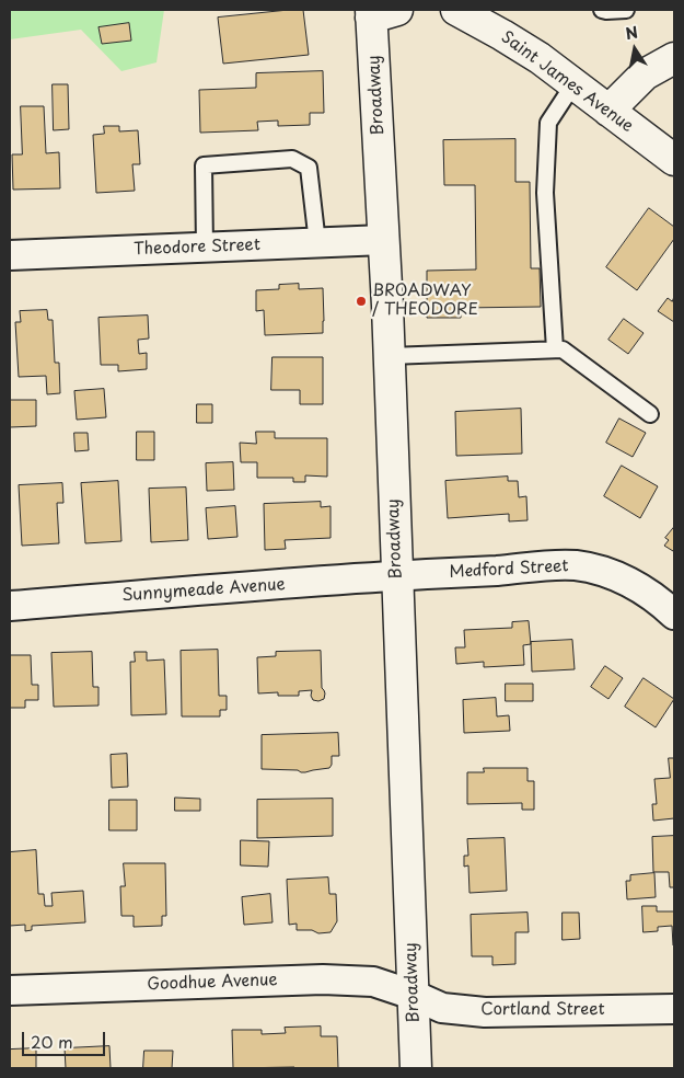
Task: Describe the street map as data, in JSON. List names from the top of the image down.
{
  "streets": {
    "main road": ["Saint James Avenue", "Broadway"],
    "street": [
      "Theodore Street",
      "Medford Street",
      "Sunnymeade Avenue",
      "Goodhue Avenue",
      "Cortland Street"
    ]
  },
  "crossings": [
    ["Broadway", "Theodore Street"],
    ["Broadway", "Medford Street"],
    ["Broadway", "Sunnymeade Avenue"],
    ["Broadway", "Goodhue Avenue"],
    ["Broadway", "Cortland Street"],
    ["Medford Street", "Sunnymeade Avenue"],
    ["Goodhue Avenue", "Cortland Street"]
  ],
  "places": ["BROADWAY / THEODORE"],
  "scale_bar": "20 m",
  "north": "top"
}
